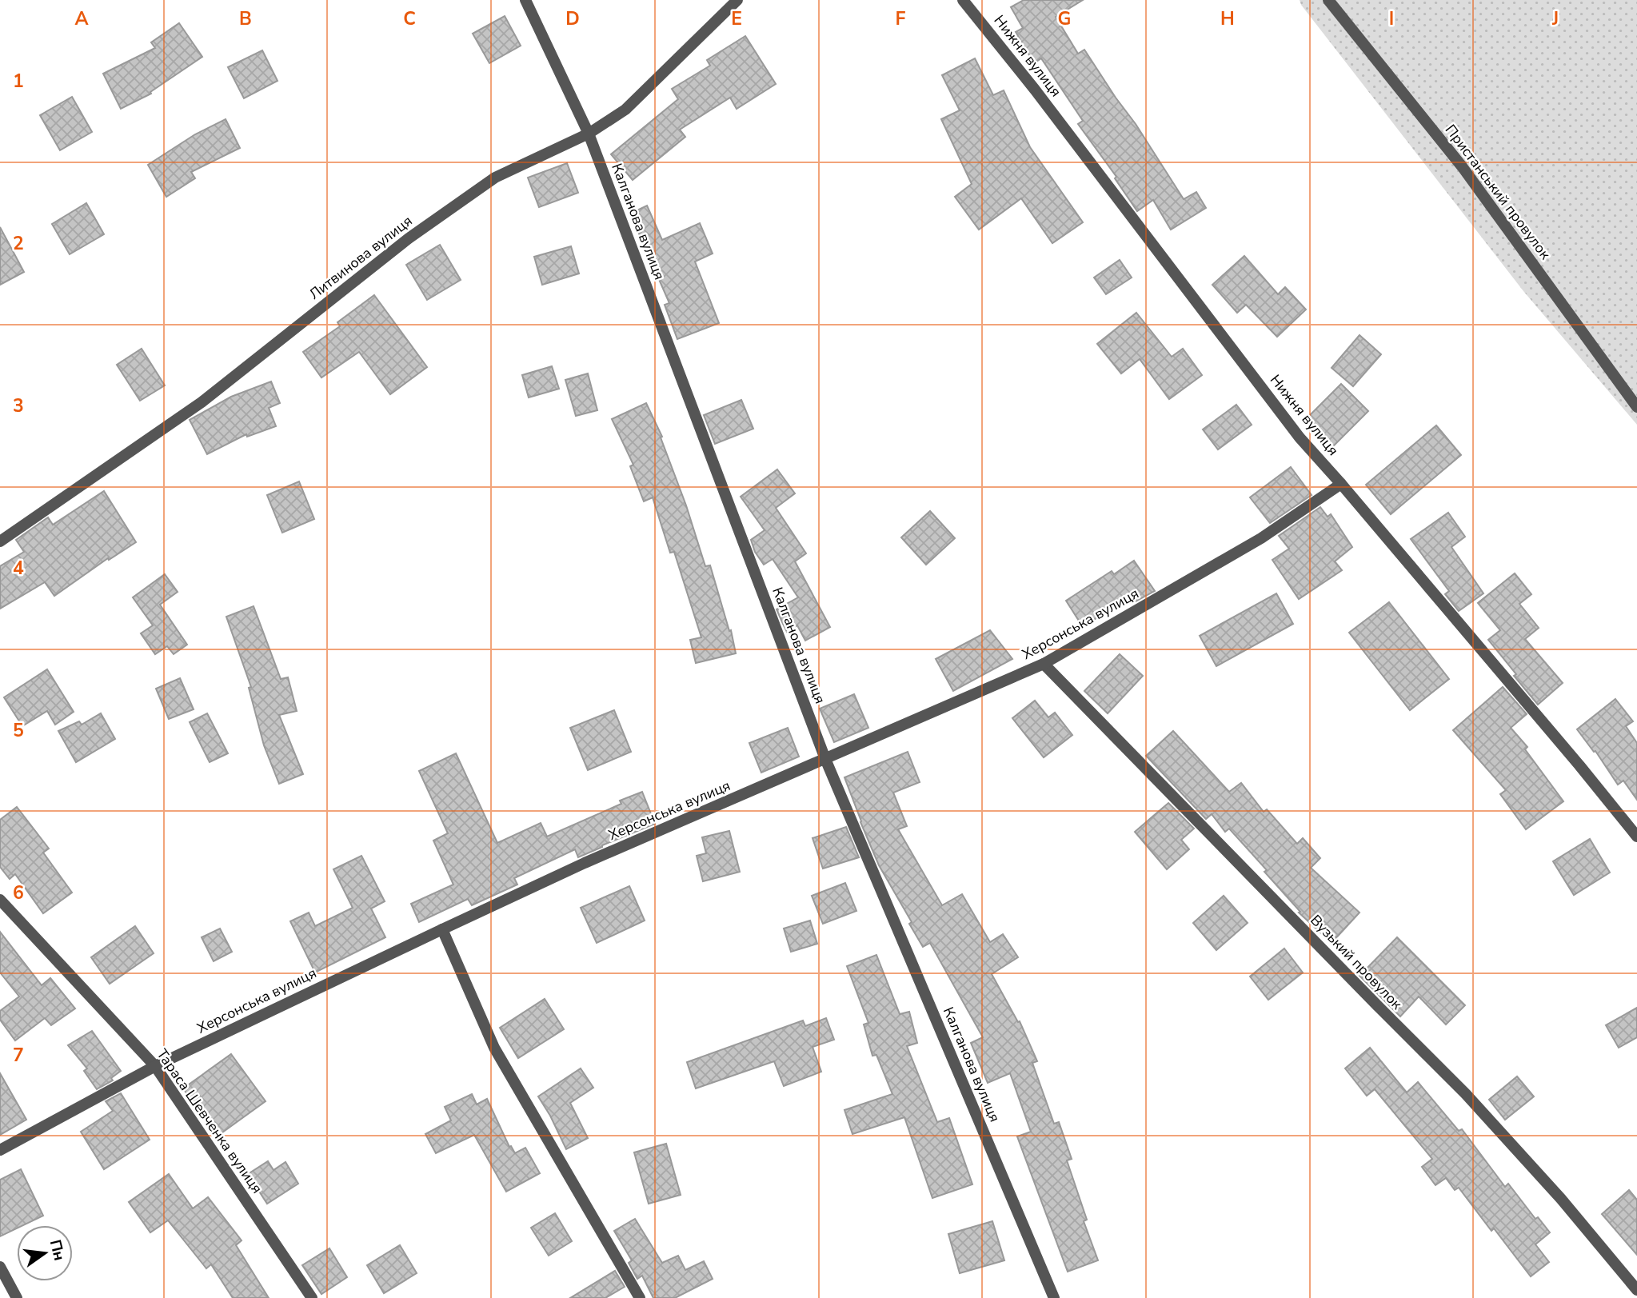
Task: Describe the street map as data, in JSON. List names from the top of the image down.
{
  "streets": {
    "street": [
      "Нижня вулиця",
      "Пристанський провулок",
      "Калганова вулиця",
      "Литвинова вулиця",
      "Херсонська вулиця",
      "Вузький провулок",
      "Тараса Шевченка вулиця"
    ]
  },
  "crossings": [
    ["Нижня вулиця", "Херсонська вулиця"],
    ["Калганова вулиця", "Литвинова вулиця"],
    ["Калганова вулиця", "Херсонська вулиця"],
    ["Херсонська вулиця", "Вузький провулок"],
    ["Херсонська вулиця", "Тараса Шевченка вулиця"]
  ],
  "north": "right",
  "grid": {
    "columns": [
      "A",
      "B",
      "C",
      "D",
      "E",
      "F",
      "G",
      "H",
      "I",
      "J"
    ],
    "rows": [
      "1",
      "2",
      "3",
      "4",
      "5",
      "6",
      "7"
    ]
  }
}
